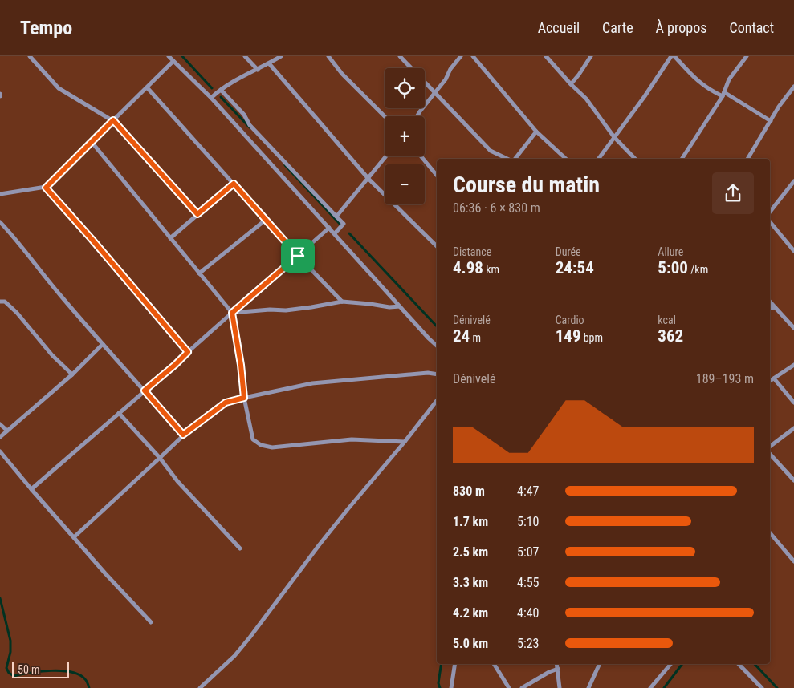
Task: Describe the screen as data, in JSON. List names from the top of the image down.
{
  "scale_bar": "50 m",
  "page": {
    "header": "Tempo",
    "nav": [
      "Accueil",
      "Carte",
      "À propos",
      "Contact"
    ],
    "map_buttons": ["+", "−"],
    "heading": ["Course du matin", "06:36 · 6 × 830 m"],
    "stats": [
      ["Distance", "4.98 km"],
      ["Durée", "24:54"],
      ["Allure", "5:00 /km"],
      ["Dénivelé", "24 m"],
      ["Cardio", "149 bpm"],
      ["kcal", "362"]
    ],
    "chart": ["Dénivelé", "189–193 m"],
    "list": [
      {
        "name": "830 m",
        "note": "4:47"
      },
      {
        "name": "1.7 km",
        "note": "5:10"
      },
      {
        "name": "2.5 km",
        "note": "5:07"
      },
      {
        "name": "3.3 km",
        "note": "4:55"
      },
      {
        "name": "4.2 km",
        "note": "4:40"
      },
      {
        "name": "5.0 km",
        "note": "5:23"
      }
    ],
    "scale": "50 m"
  }
}
